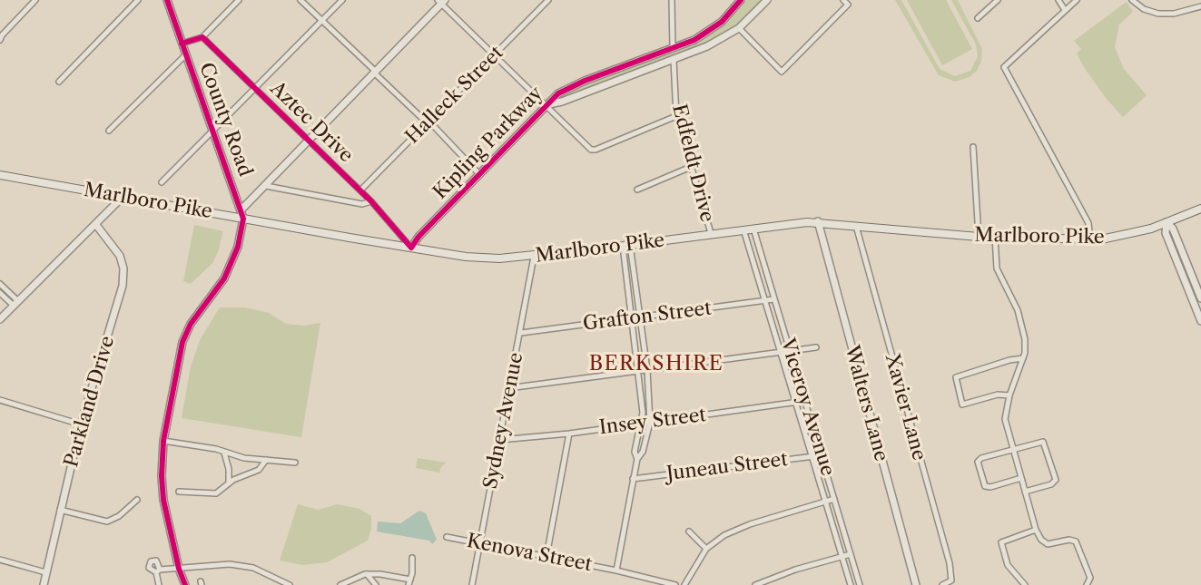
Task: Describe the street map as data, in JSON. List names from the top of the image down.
{
  "streets": {
    "main road": ["Marlboro Pike"],
    "street": [
      "Halleck Street",
      "County Road",
      "Aztec Drive",
      "Kipling Parkway",
      "Edfeldt Drive",
      "Grafton Street",
      "Parkland Drive",
      "Walters Lane",
      "Viceroy Avenue",
      "Xavier Lane",
      "Sydney Avenue",
      "Insey Street",
      "Juneau Street",
      "Kenova Street"
    ]
  },
  "crossings": [
    ["Halleck Street", "Aztec Drive"],
    ["County Road", "Marlboro Pike"],
    ["Aztec Drive", "Kipling Parkway"],
    ["Aztec Drive", "Marlboro Pike"],
    ["Kipling Parkway", "Edfeldt Drive"],
    ["Kipling Parkway", "Marlboro Pike"],
    ["Edfeldt Drive", "Marlboro Pike"],
    ["Marlboro Pike", "Walters Lane"],
    ["Marlboro Pike", "Viceroy Avenue"],
    ["Marlboro Pike", "Xavier Lane"],
    ["Marlboro Pike", "Sydney Avenue"],
    ["Grafton Street", "Viceroy Avenue"],
    ["Grafton Street", "Sydney Avenue"],
    ["Viceroy Avenue", "Insey Street"],
    ["Viceroy Avenue", "Juneau Street"],
    ["Sydney Avenue", "Insey Street"],
    ["Sydney Avenue", "Kenova Street"]
  ],
  "districts": ["BERKSHIRE"]
}
